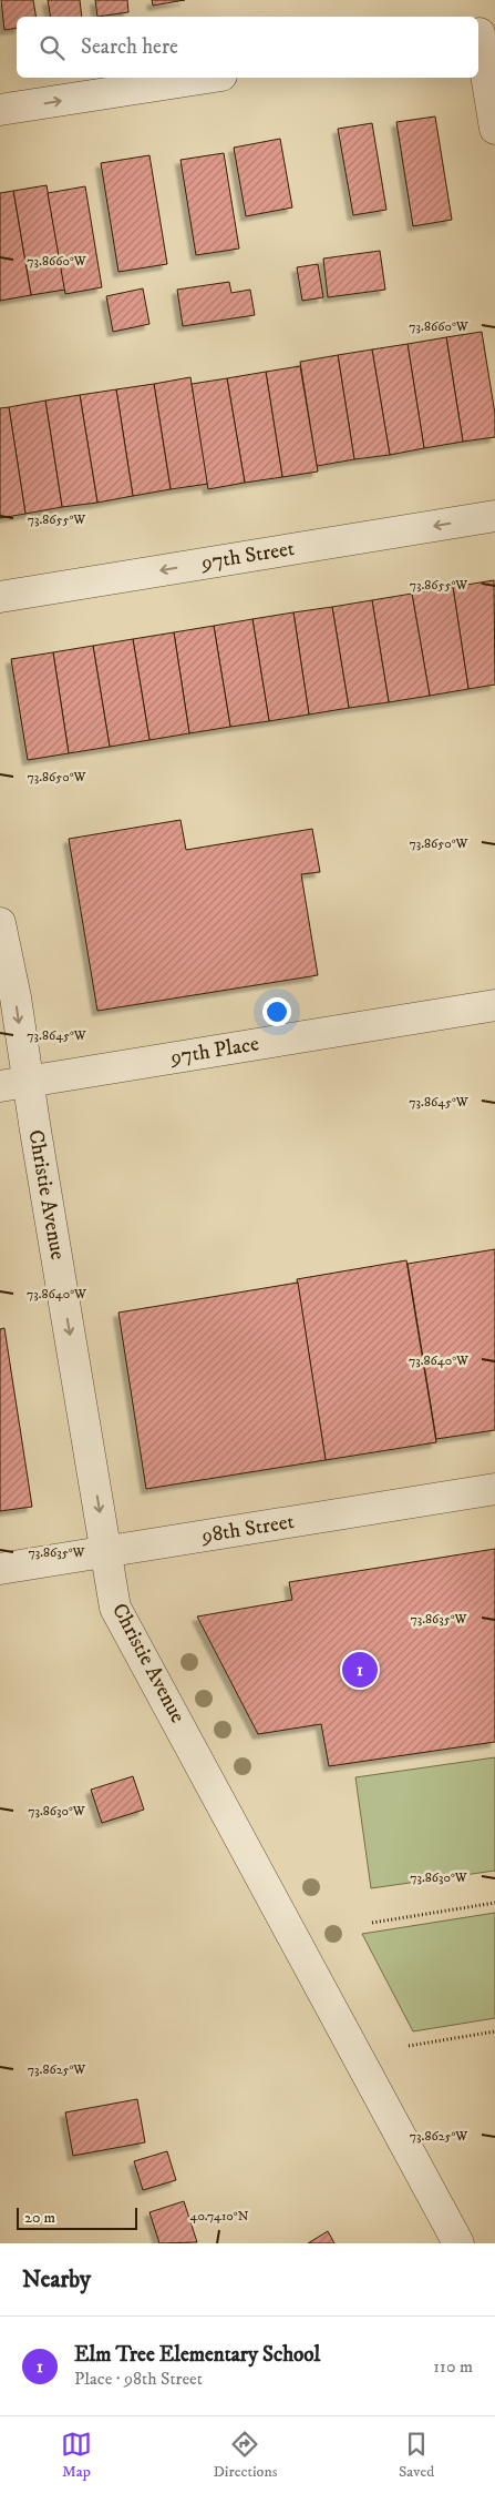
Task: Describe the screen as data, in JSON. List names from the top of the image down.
{
  "streets": {
    "street": [
      "97th Street",
      "97th Place",
      "Christie Avenue",
      "98th Street"
    ]
  },
  "crossings": [
    ["97th Place", "Christie Avenue"],
    ["Christie Avenue", "98th Street"]
  ],
  "one_way": ["97th Street", "Christie Avenue"],
  "scale_bar": "20 m",
  "page": {
    "search": "Search here",
    "pins": "1",
    "scale": "20 m",
    "heading": "Nearby",
    "list": [
      {
        "mark": "1",
        "name": "Elm Tree Elementary School",
        "note": "Place · 98th Street",
        "value": "110 m"
      }
    ],
    "nav": ["Map", "Directions", "Saved"]
  },
  "coordinates": [
    "73.8660°W",
    "73.8655°W",
    "73.8650°W",
    "73.8645°W",
    "73.8640°W",
    "73.8635°W",
    "73.8630°W",
    "73.8625°W",
    "40.7410°N"
  ]
}
